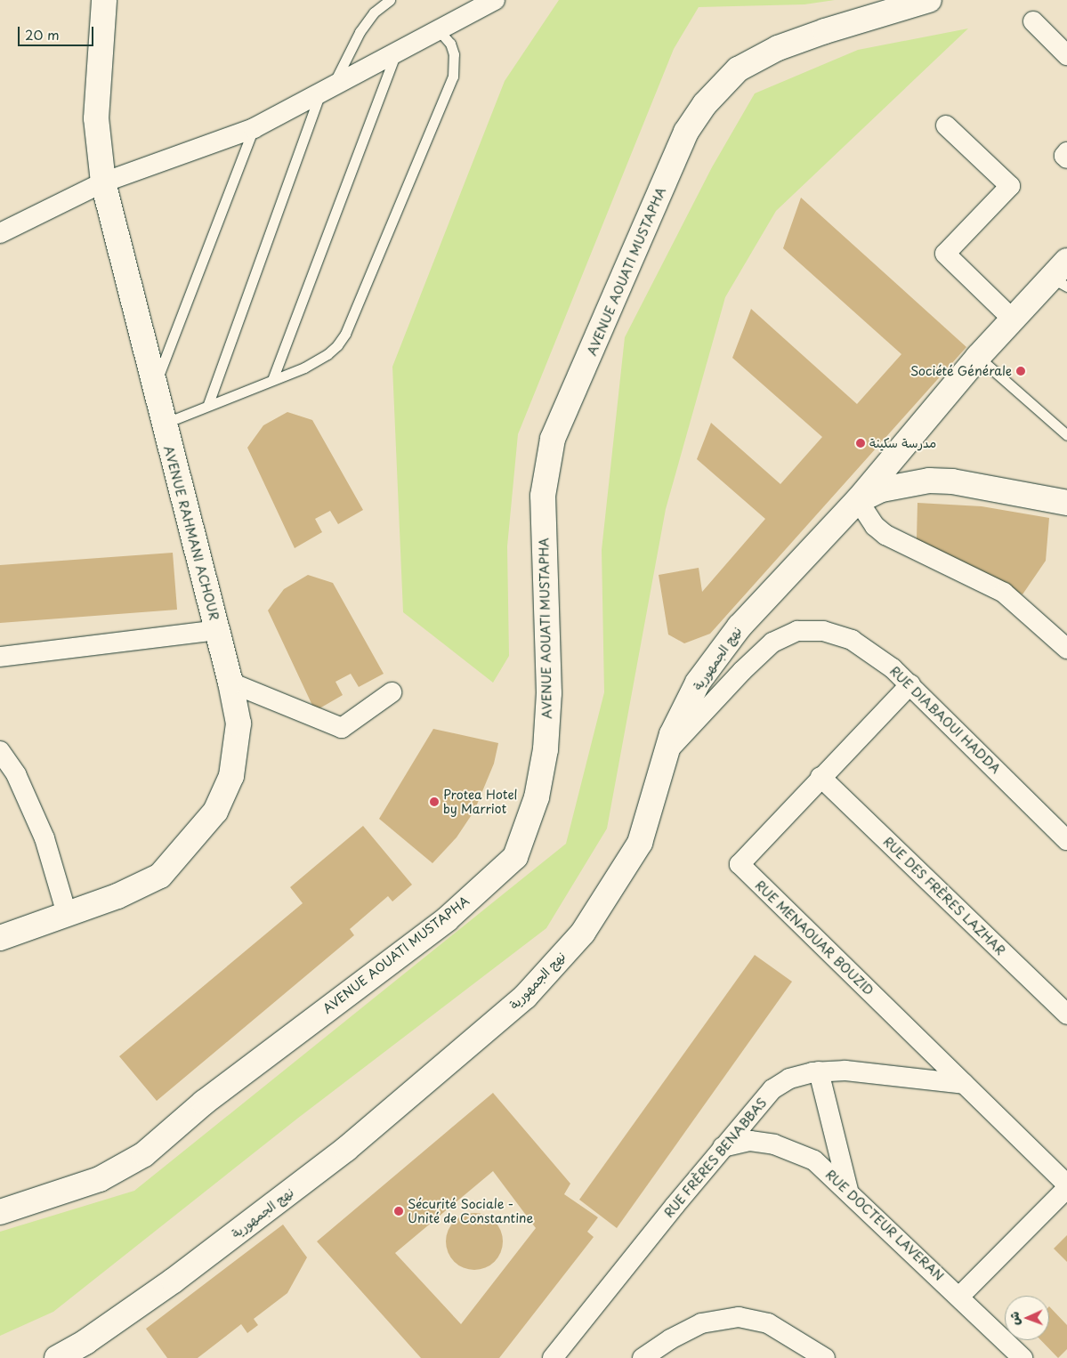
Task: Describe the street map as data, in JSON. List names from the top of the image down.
{
  "streets": {
    "main road": ["AVENUE AOUATI MUSTAPHA", "AVENUE RAHMANI ACHOUR", "نهج الجمهورية"],
    "street": [
      "RUE DIABAOUI HADDA",
      "RUE DES FRÈRES LAZHAR",
      "RUE MENAOUAR BOUZID",
      "RUE FRÈRES BENABBAS",
      "RUE DOCTEUR LAVERAN"
    ]
  },
  "crossings": [
    ["نهج الجمهورية", "RUE DIABAOUI HADDA"],
    ["RUE DIABAOUI HADDA", "RUE MENAOUAR BOUZID"],
    ["RUE DES FRÈRES LAZHAR", "RUE MENAOUAR BOUZID"],
    ["RUE MENAOUAR BOUZID", "RUE FRÈRES BENABBAS"],
    ["RUE FRÈRES BENABBAS", "RUE DOCTEUR LAVERAN"]
  ],
  "places": [
    "Société Générale",
    "مدرسة سكينة",
    "Protea Hotel by Marriot",
    "Sécurité Sociale - Unité de Constantine"
  ],
  "scale_bar": "20 m",
  "north": "left"
}
